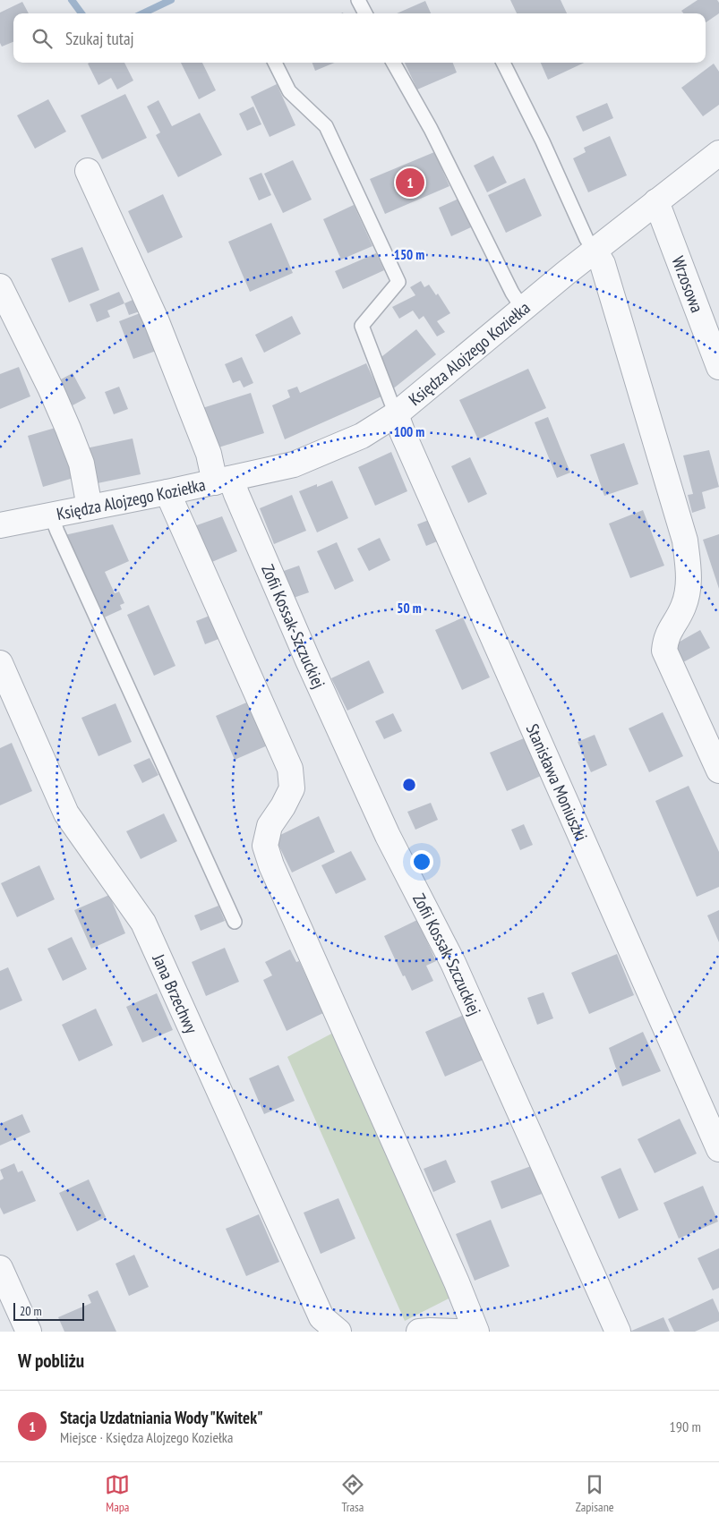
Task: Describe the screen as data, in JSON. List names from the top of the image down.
{
  "streets": {
    "street": [
      "Wrzosowa",
      "Księdza Alojzego Koziełka",
      "Zofii Kossak-Szczuckiej",
      "Stanisława Moniuszki",
      "Jana Brzechwy"
    ]
  },
  "crossings": [
    ["Wrzosowa", "Księdza Alojzego Koziełka"],
    ["Księdza Alojzego Koziełka", "Zofii Kossak-Szczuckiej"],
    ["Księdza Alojzego Koziełka", "Stanisława Moniuszki"]
  ],
  "scale_bar": "20 m",
  "page": {
    "search": "Szukaj tutaj",
    "pins": "1",
    "scale": "20 m",
    "heading": "W pobliżu",
    "list": [
      {
        "mark": "1",
        "name": "Stacja Uzdatniania Wody \"Kwitek\"",
        "note": "Miejsce · Księdza Alojzego Koziełka",
        "value": "190 m"
      }
    ],
    "nav": ["Mapa", "Trasa", "Zapisane"]
  },
  "rings": ["150 m", "100 m", "50 m"]
}
